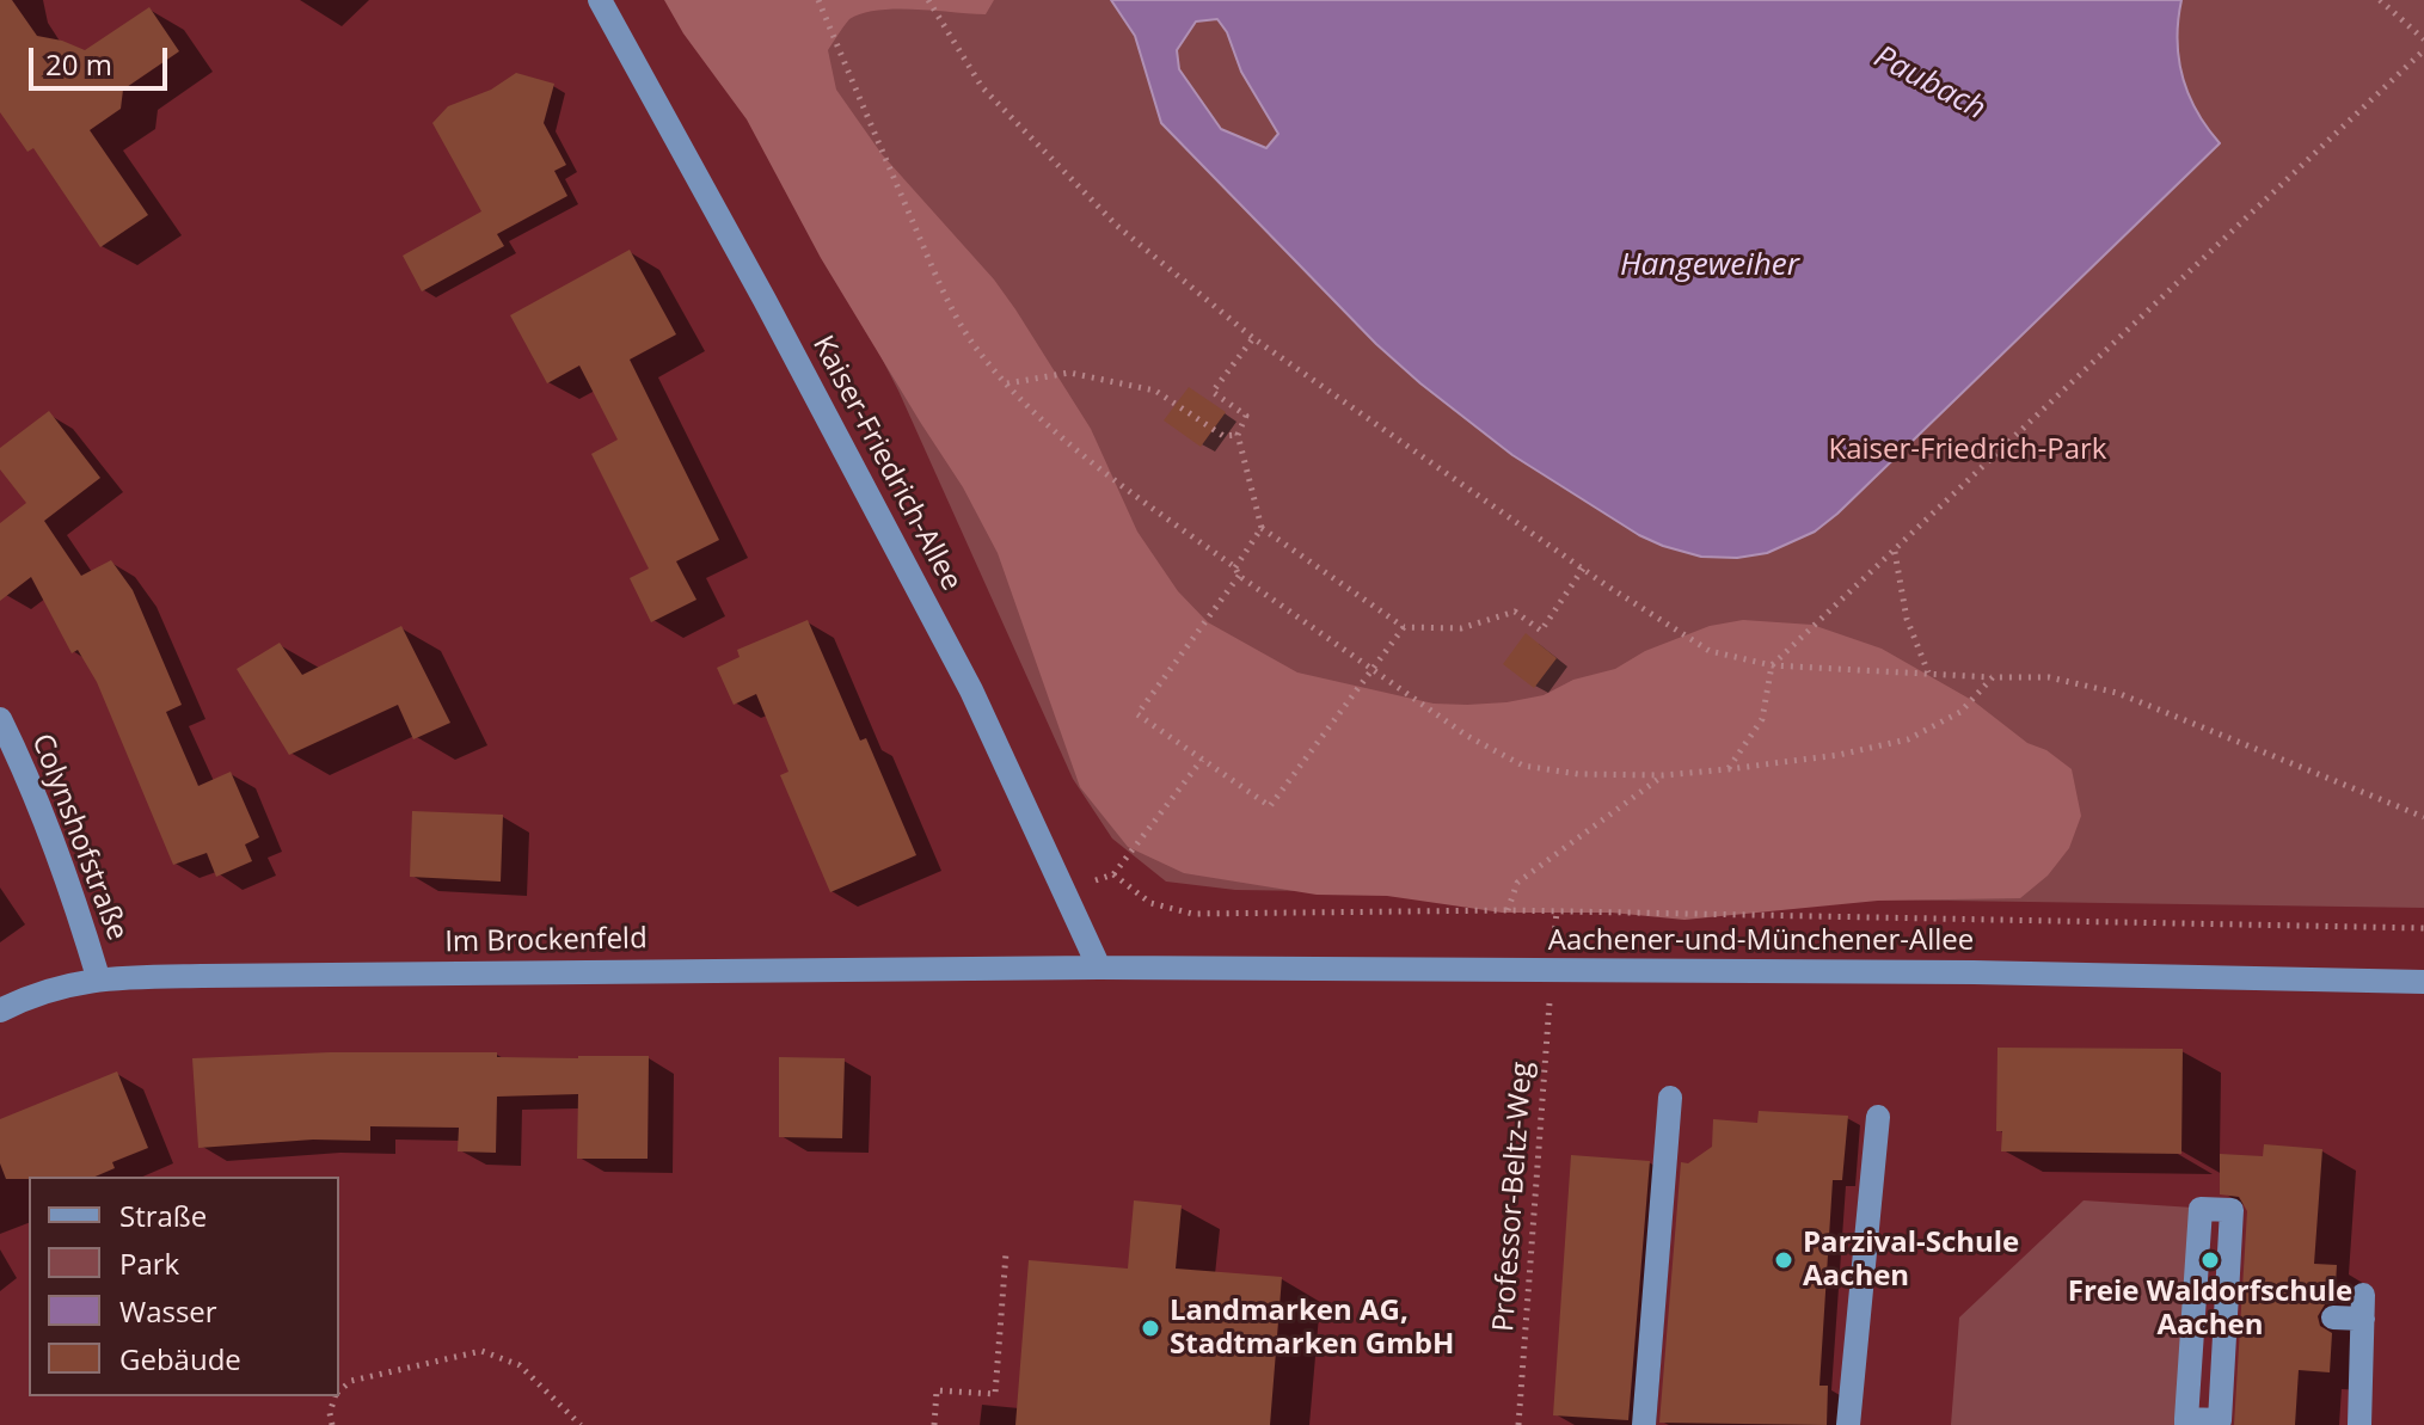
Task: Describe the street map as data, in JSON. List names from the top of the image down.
{
  "streets": {
    "street": [
      "Kaiser-Friedrich-Allee",
      "Colynshofstraße",
      "Im Brockenfeld",
      "Aachener-und-Münchener-Allee"
    ],
    "path": ["Professor-Beltz-Weg"]
  },
  "crossings": [
    ["Kaiser-Friedrich-Allee", "Im Brockenfeld"],
    ["Kaiser-Friedrich-Allee", "Aachener-und-Münchener-Allee"],
    ["Colynshofstraße", "Im Brockenfeld"],
    ["Im Brockenfeld", "Aachener-und-Münchener-Allee"],
    ["Aachener-und-Münchener-Allee", "Professor-Beltz-Weg"]
  ],
  "water": ["Paubach", "Hangeweiher"],
  "parks": ["Kaiser-Friedrich-Park"],
  "places": ["Parzival-Schule Aachen", "Freie Waldorfschule Aachen", "Landmarken AG, Stadtmarken GmbH"],
  "legend": [
    "Straße",
    "Park",
    "Wasser",
    "Gebäude"
  ],
  "scale_bar": "20 m"
}
